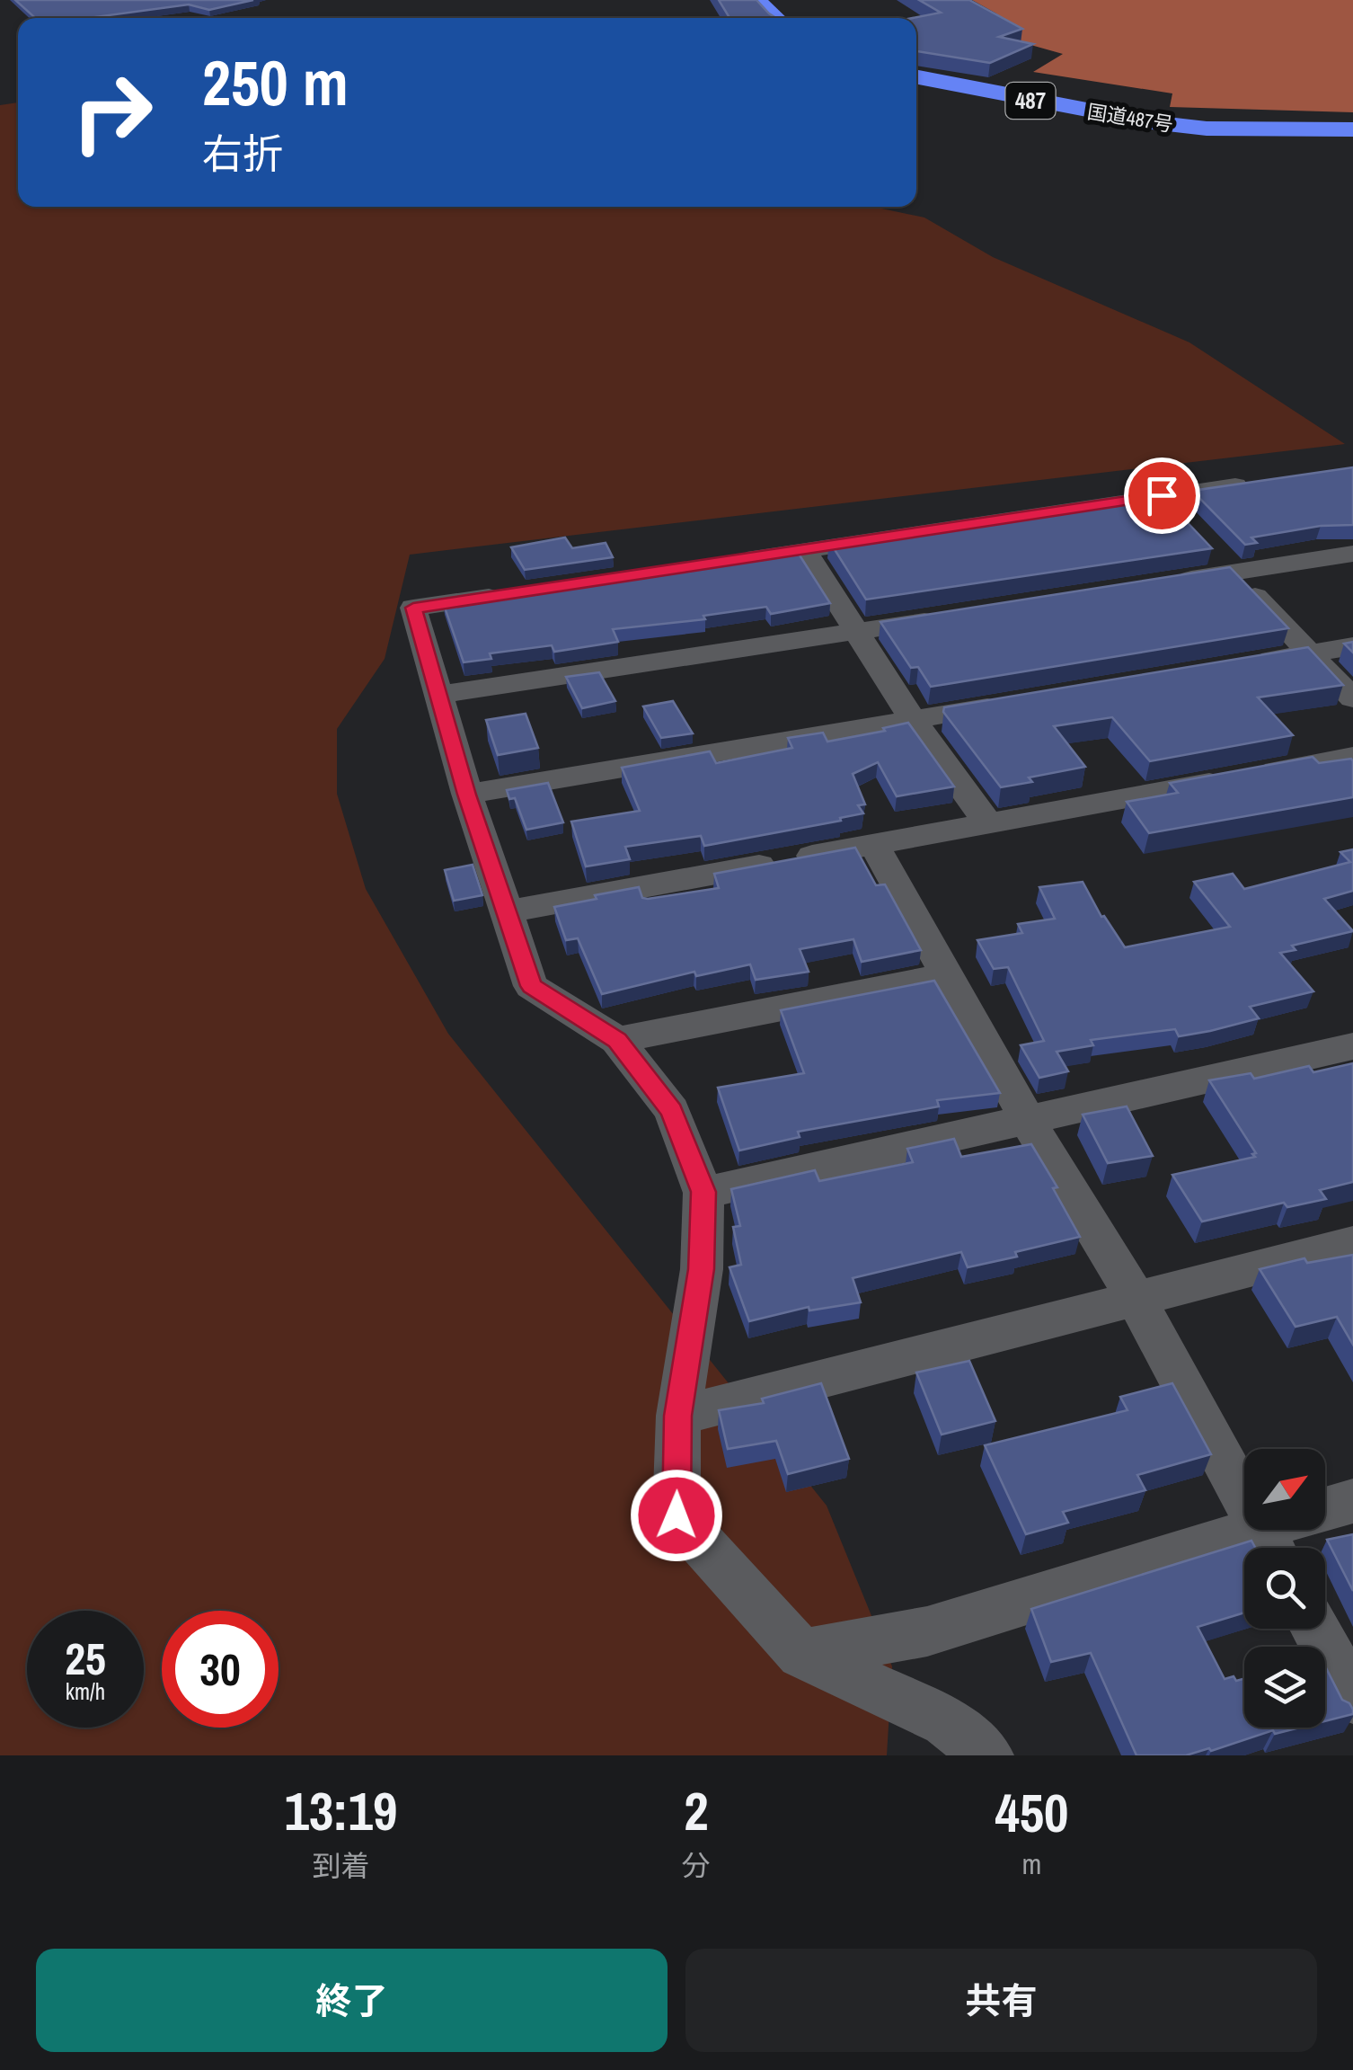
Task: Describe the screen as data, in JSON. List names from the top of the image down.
{
  "streets": {
    "highway": ["487", "国道487号"]
  },
  "north": "top right",
  "page": {
    "turn": ["250 m", "右折"],
    "speed": "25 km/h",
    "limit": "30",
    "eta": [
      "13:19",
      "到着",
      "2",
      "分",
      "450",
      "m"
    ],
    "buttons": ["終了", "共有"]
  }
}
